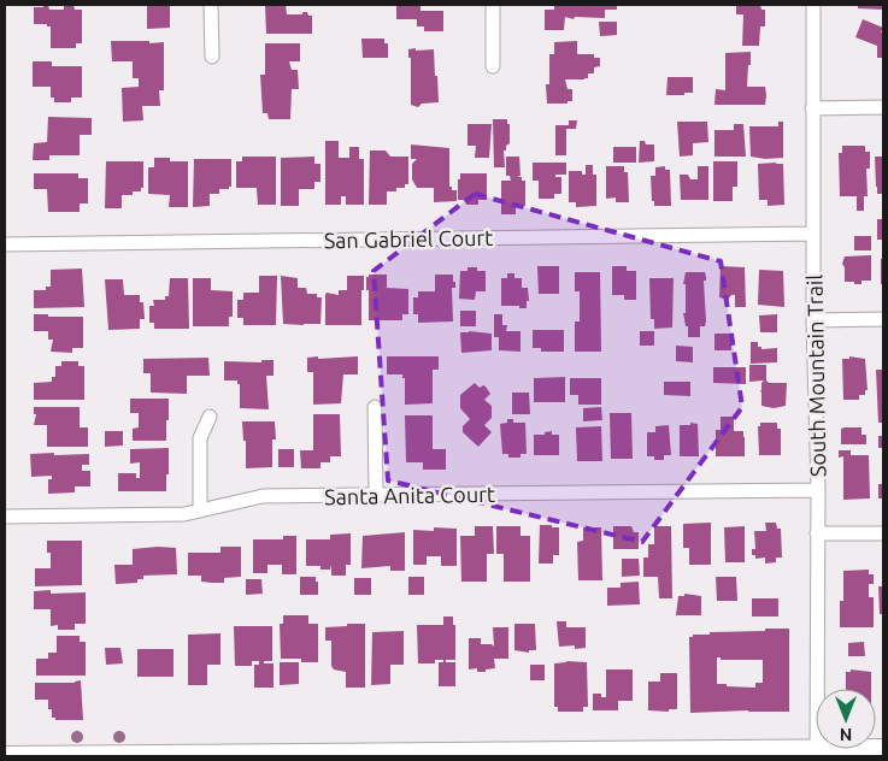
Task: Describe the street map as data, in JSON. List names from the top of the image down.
{
  "streets": {
    "street": ["San Gabriel Court", "South Mountain Trail", "Santa Anita Court"]
  },
  "crossings": [
    ["San Gabriel Court", "South Mountain Trail"],
    ["South Mountain Trail", "Santa Anita Court"]
  ],
  "north": "bottom"
}
